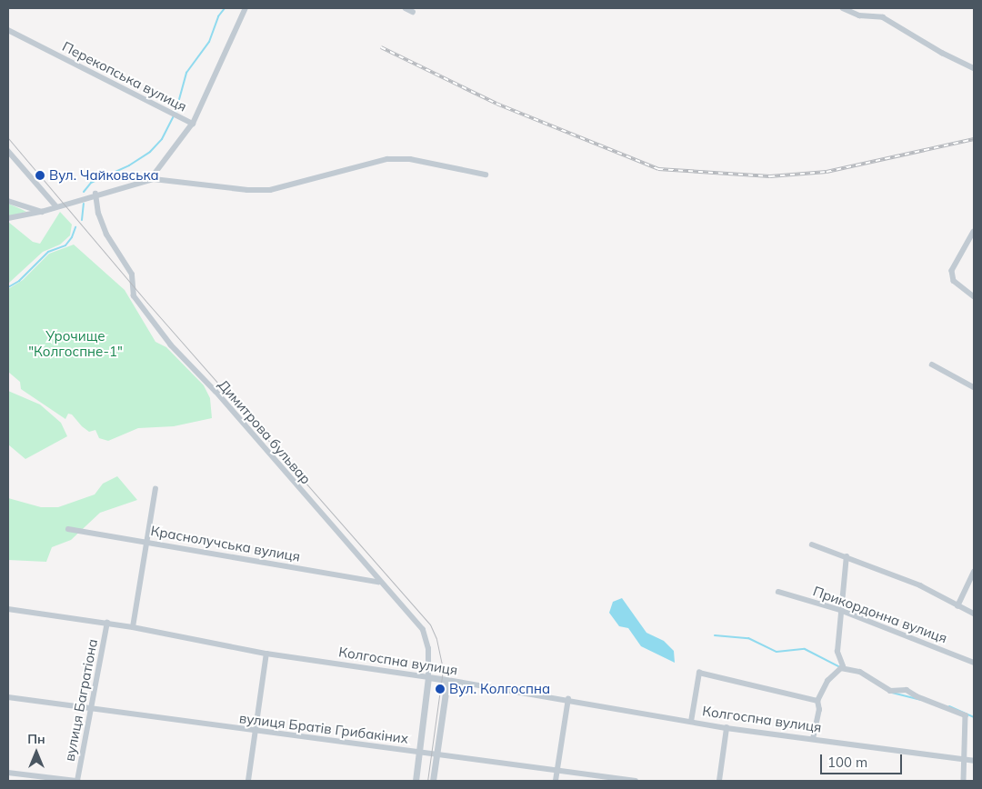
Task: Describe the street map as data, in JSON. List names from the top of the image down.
{
  "streets": {
    "street": [
      "Перекопська вулиця",
      "Димитрова бульвар",
      "Краснолучська вулиця",
      "Прикордонна вулиця",
      "Колгоспна вулиця",
      "вулиця Багратіона",
      "вулиця Братів Грибакіних"
    ]
  },
  "crossings": [
    ["Димитрова бульвар", "Краснолучська вулиця"],
    ["Димитрова бульвар", "Колгоспна вулиця"],
    ["Колгоспна вулиця", "вулиця Багратіона"],
    ["вулиця Багратіона", "вулиця Братів Грибакіних"]
  ],
  "parks": ["Урочище \"Колгоспне-1\""],
  "places": ["Вул. Чайковська", "Вул. Колгоспна"],
  "scale_bar": "100 m",
  "north": "top"
}
